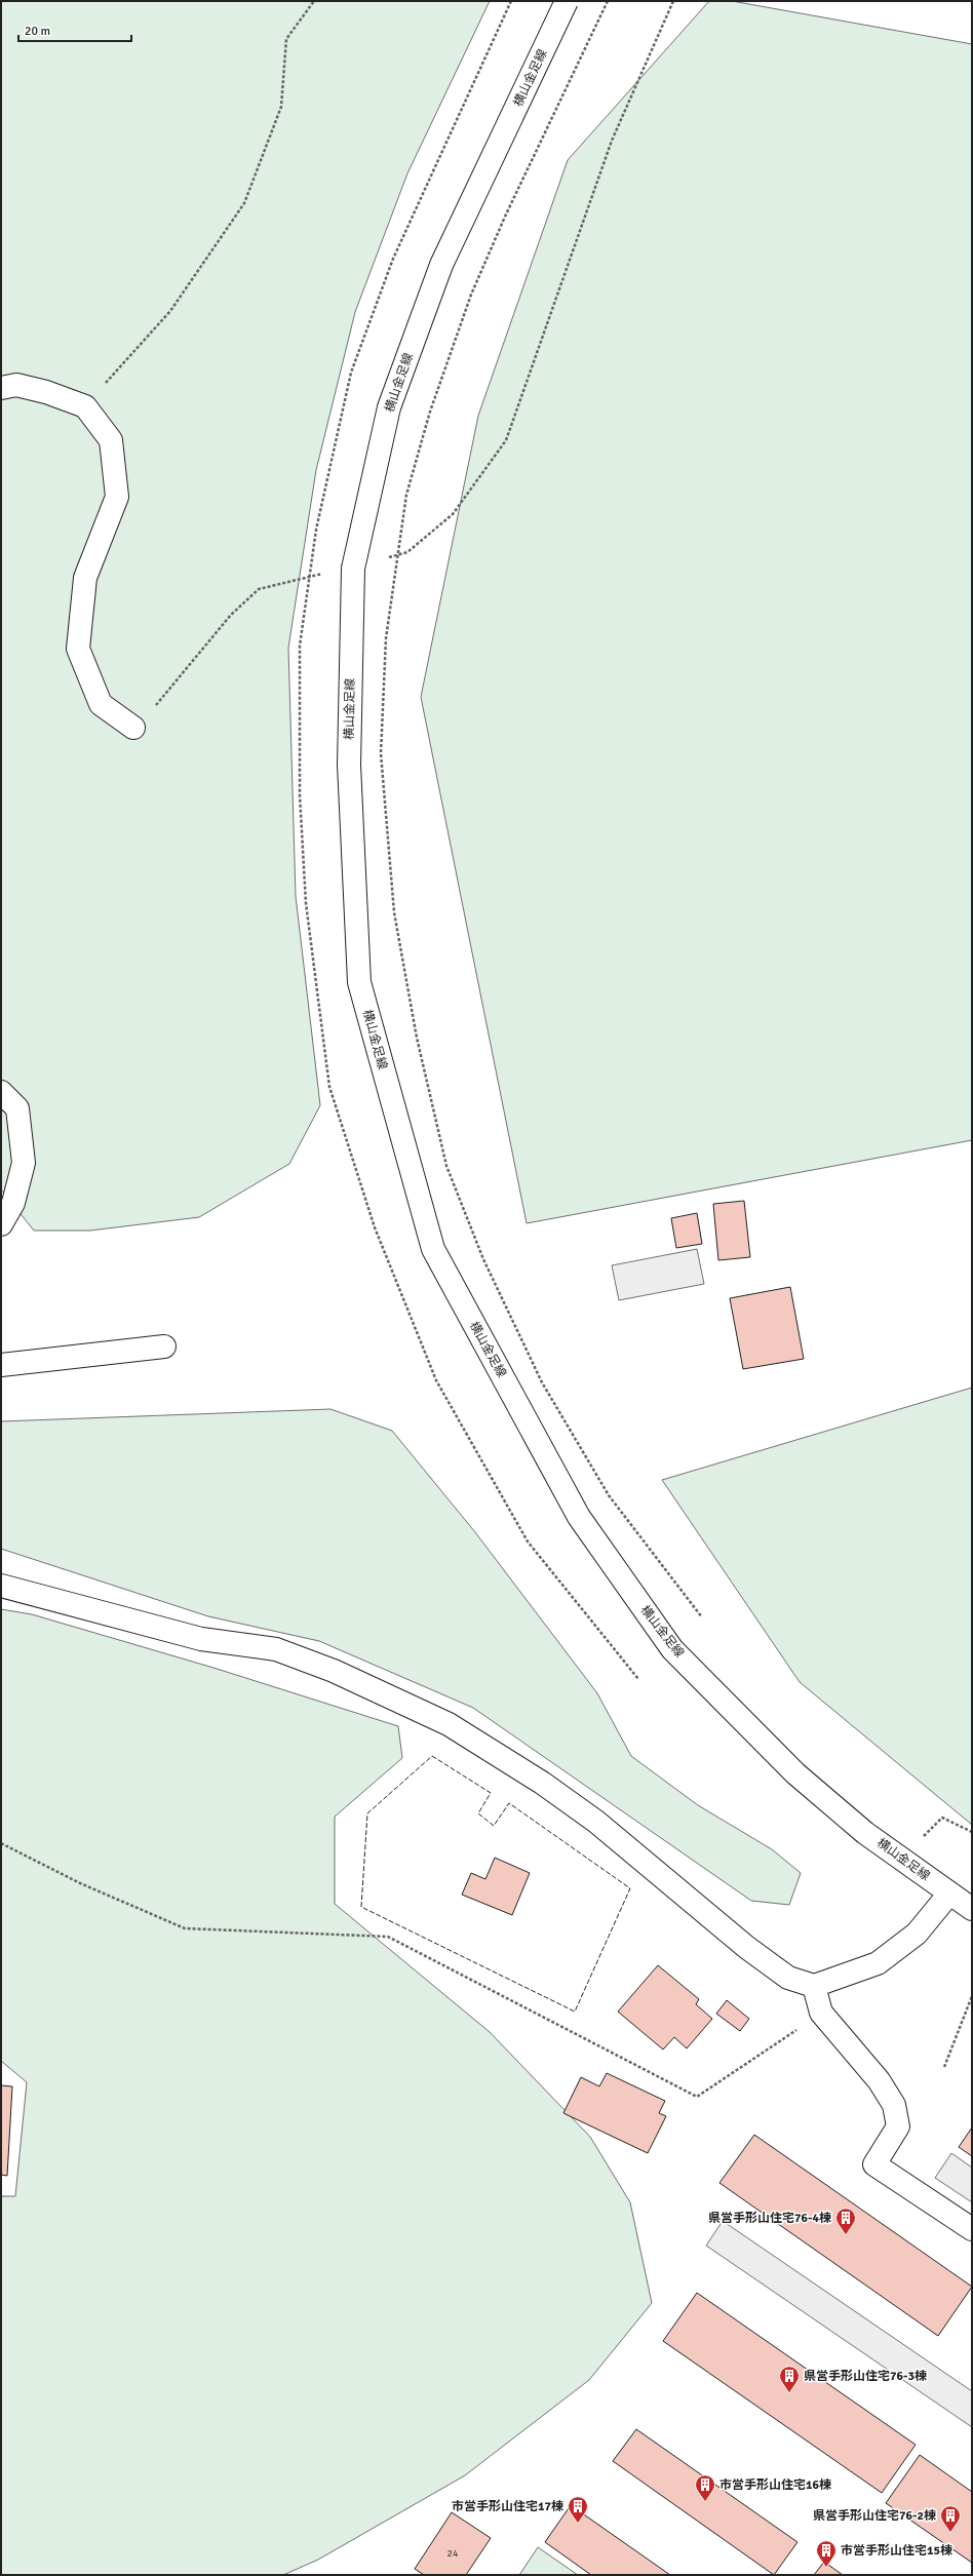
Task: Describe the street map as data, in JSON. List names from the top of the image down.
{
  "streets": {
    "street": ["横山金足線"]
  },
  "places": {
    "building": [
      "県営手形山住宅76-4棟",
      "県営手形山住宅76-3棟",
      "市営手形山住宅16棟",
      "市営手形山住宅17棟",
      "県営手形山住宅76-2棟",
      "市営手形山住宅15棟"
    ]
  },
  "house_numbers": ["24"],
  "scale_bar": "20 m"
}
